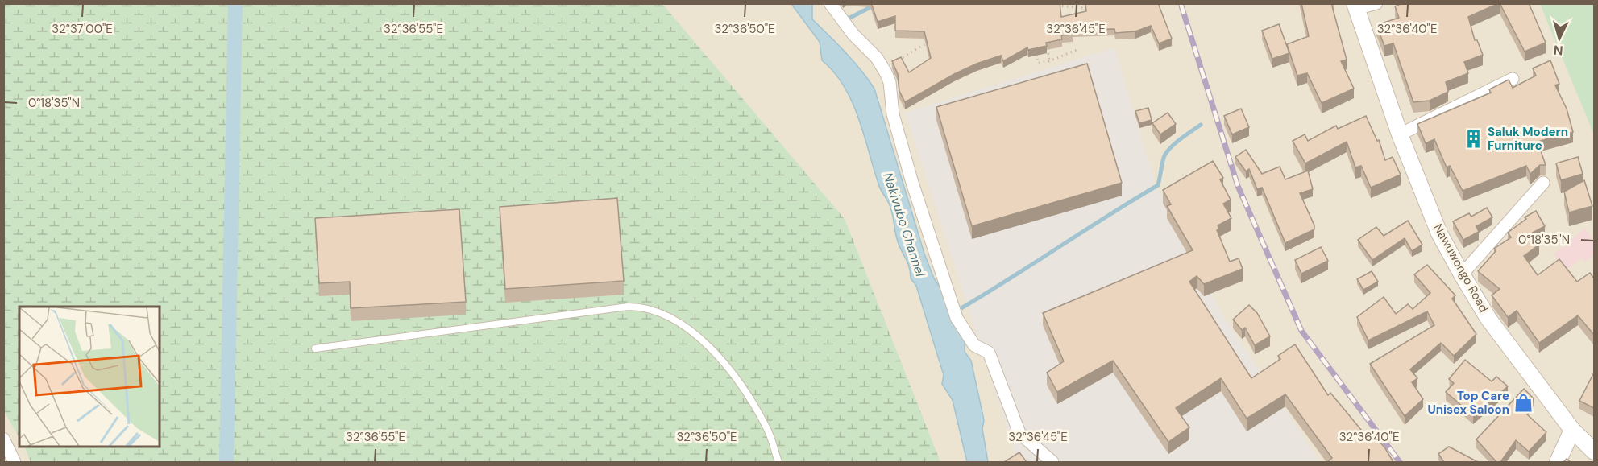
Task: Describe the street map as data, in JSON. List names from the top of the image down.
{
  "streets": {
    "street": ["Nawuwongo Road"]
  },
  "water": ["Nakivubo Channel"],
  "places": {
    "building": ["Saluk Modern Furniture"],
    "shop": ["Top Care Unisex Saloon"]
  },
  "north": "bottom",
  "coordinates": [
    "32°37'00\"E",
    "32°36'55\"E",
    "32°36'50\"E",
    "32°36'45\"E",
    "32°36'40\"E",
    "0°18'35\"N"
  ]
}
